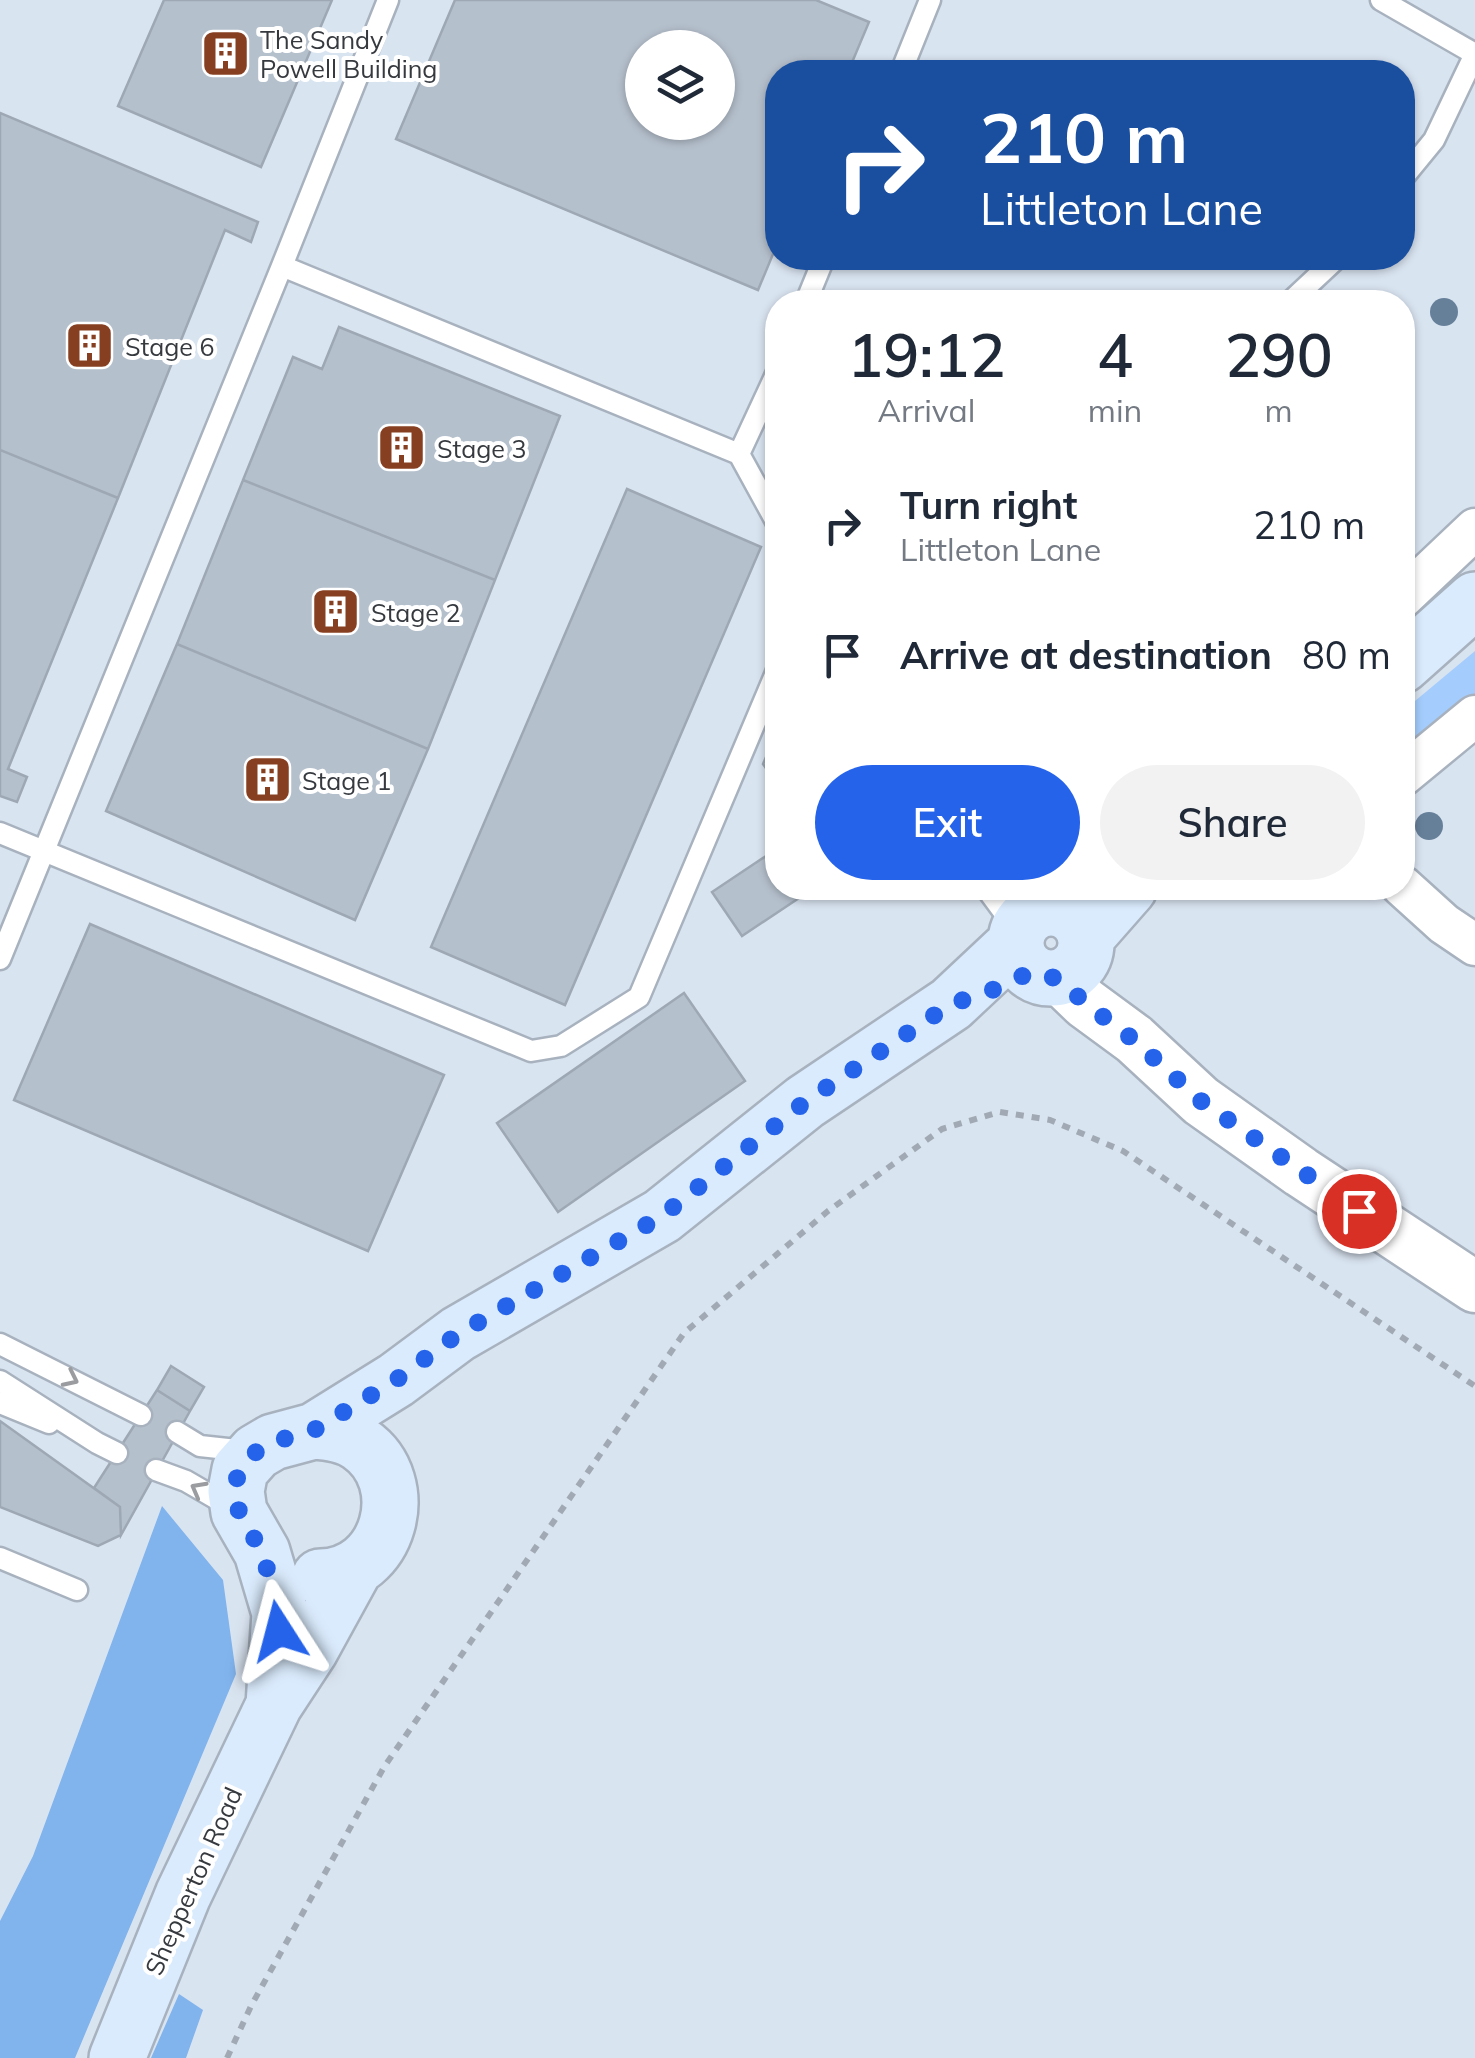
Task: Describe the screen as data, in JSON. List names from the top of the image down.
{
  "streets": {
    "main road": ["Shepperton Road"]
  },
  "places": {
    "building": [
      "The Sandy Powell Building",
      "Stage 6",
      "Stage 3",
      "Stage 2",
      "Stage 1"
    ]
  },
  "page": {
    "turn": ["210 m", "Littleton Lane"],
    "eta": [
      "19:12",
      "Arrival",
      "4",
      "min",
      "290",
      "m"
    ],
    "list": [
      {
        "name": "Turn right",
        "note": "Littleton Lane",
        "value": "210 m"
      },
      {
        "name": "Arrive at destination",
        "value": "80 m"
      }
    ],
    "buttons": ["Exit", "Share"]
  }
}
